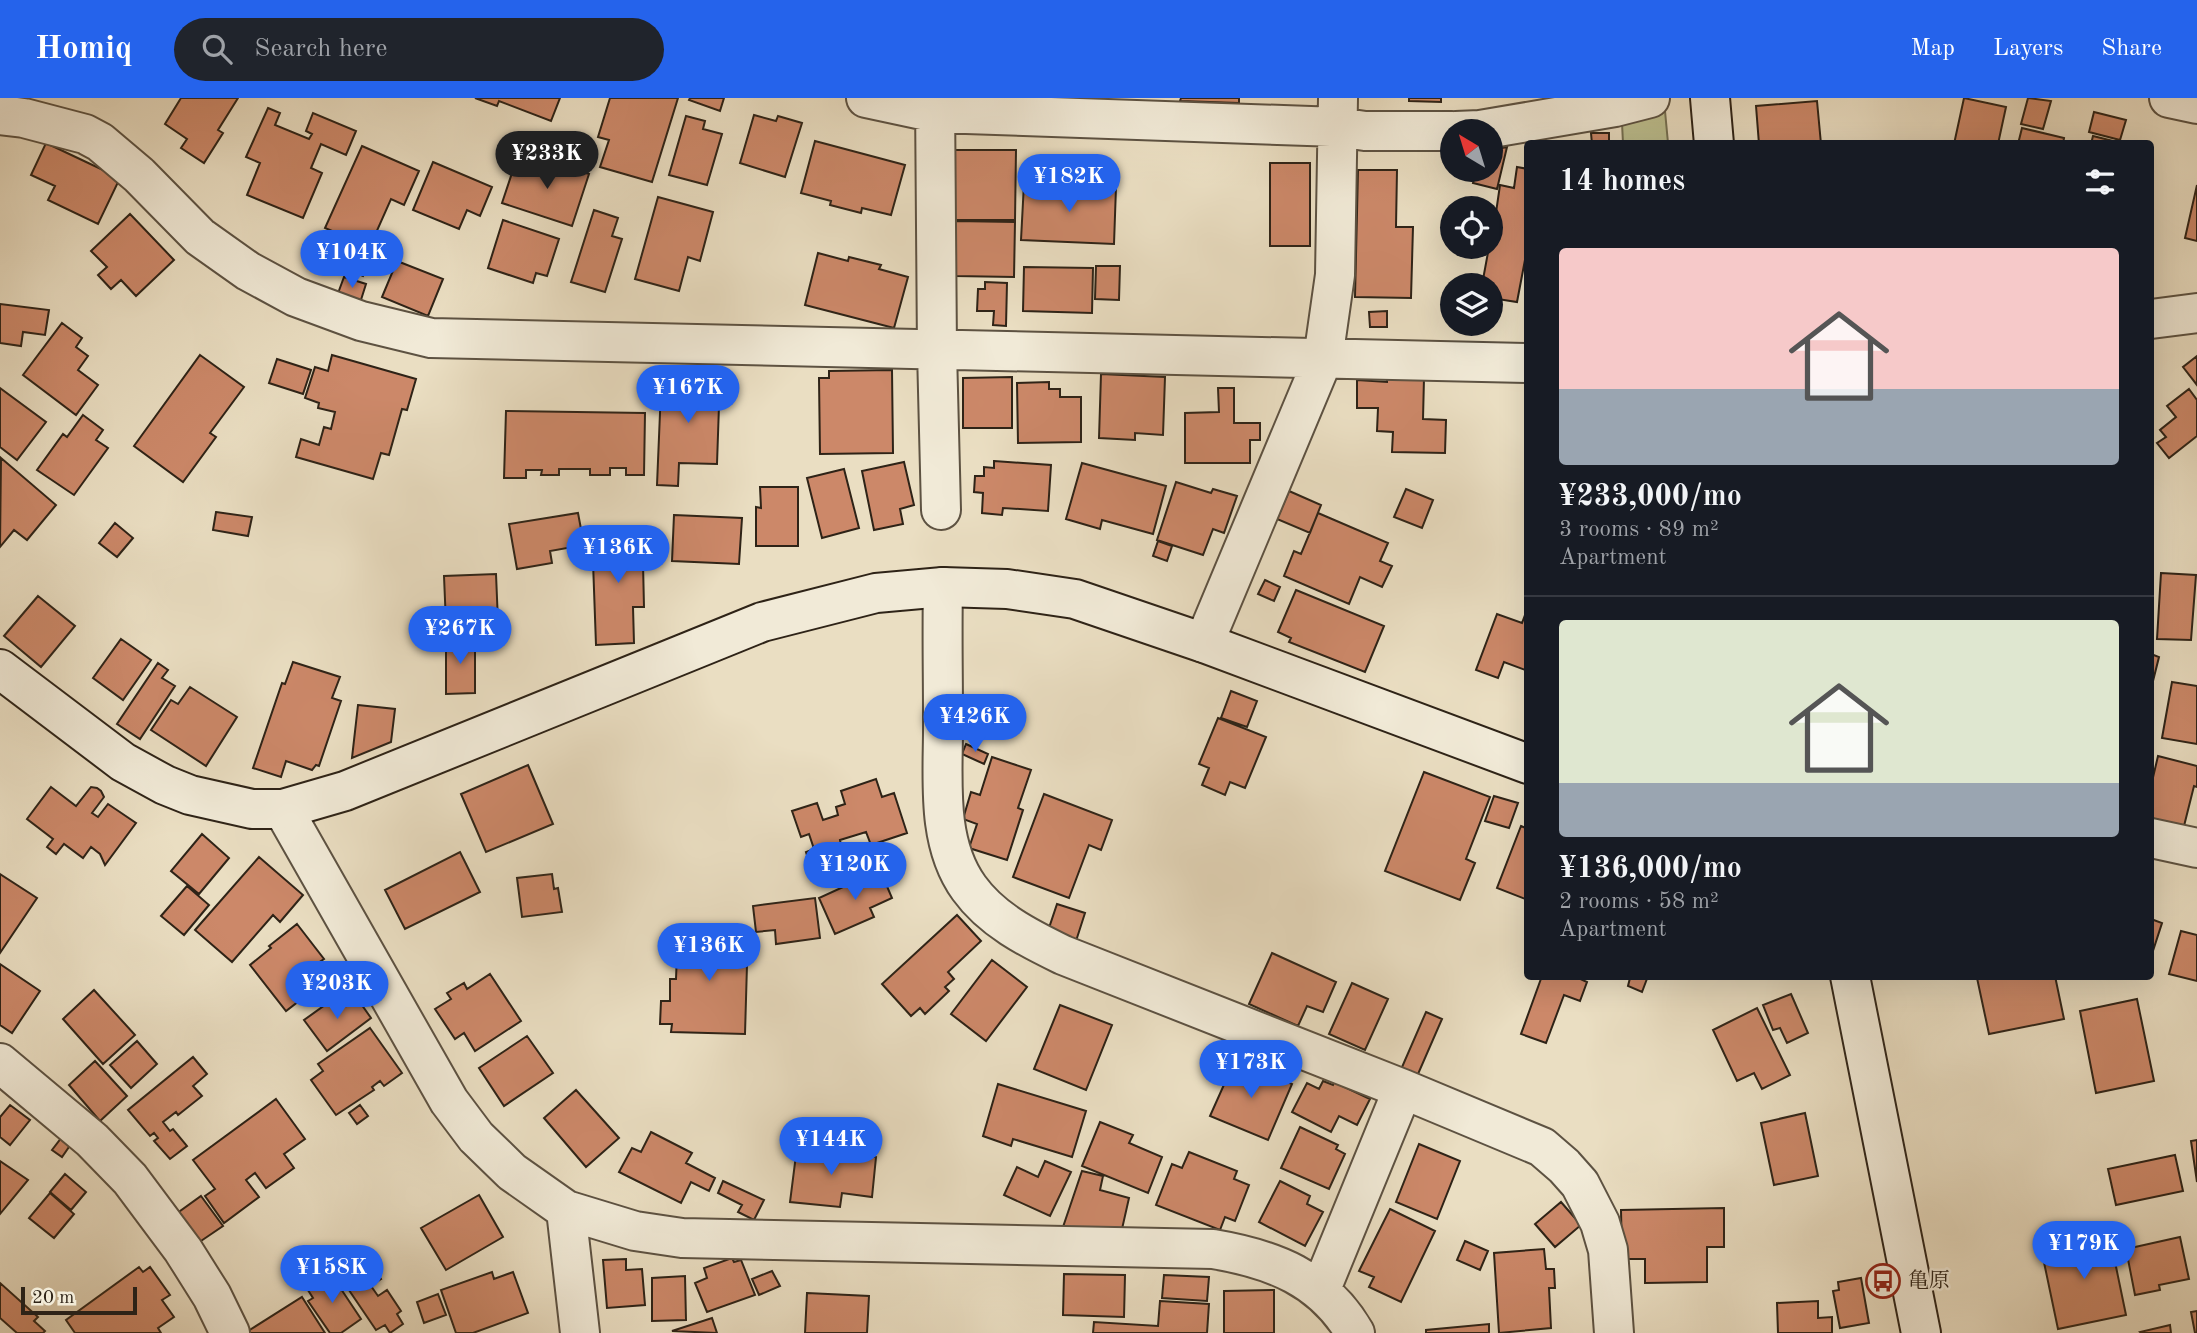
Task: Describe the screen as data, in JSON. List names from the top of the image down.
{
  "places": {
    "bus stop": ["亀原"]
  },
  "scale_bar": "20 m",
  "north": "top left",
  "page": {
    "header": "Homiq",
    "search": "Search here",
    "nav": ["Map", "Layers", "Share"],
    "price": [
      "¥233K",
      "¥182K",
      "¥104K",
      "¥167K",
      "¥136K",
      "¥267K",
      "¥426K",
      "¥120K",
      "¥136K",
      "¥203K",
      "¥173K",
      "¥144K",
      "¥179K",
      "¥158K"
    ],
    "heading": "14 homes",
    "list": [
      {
        "name": "¥233,000/mo",
        "note": "3 rooms · 89 m² · Apartment"
      },
      {
        "name": "¥136,000/mo",
        "note": "2 rooms · 58 m² · Apartment"
      }
    ],
    "scale": "20 m"
  }
}
